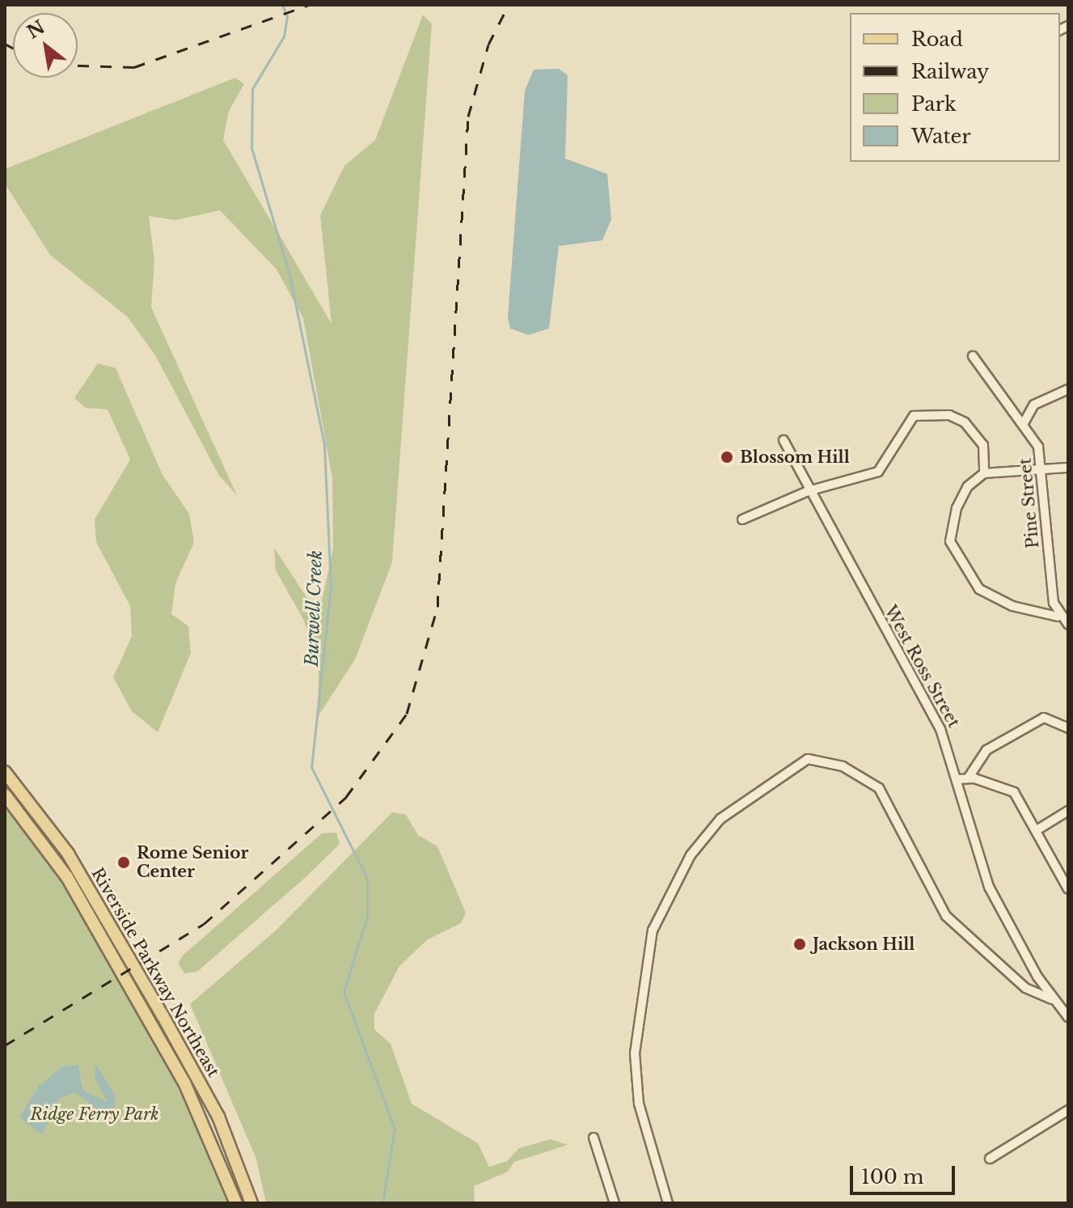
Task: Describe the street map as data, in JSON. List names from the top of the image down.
{
  "streets": {
    "main road": ["Riverside Parkway Northeast"],
    "street": ["Pine Street", "West Ross Street"]
  },
  "water": ["Burwell Creek"],
  "parks": ["Ridge Ferry Park"],
  "places": ["Blossom Hill", "Rome Senior Center", "Jackson Hill"],
  "legend": [
    "Road",
    "Railway",
    "Park",
    "Water"
  ],
  "scale_bar": "100 m",
  "north": "top left"
}
